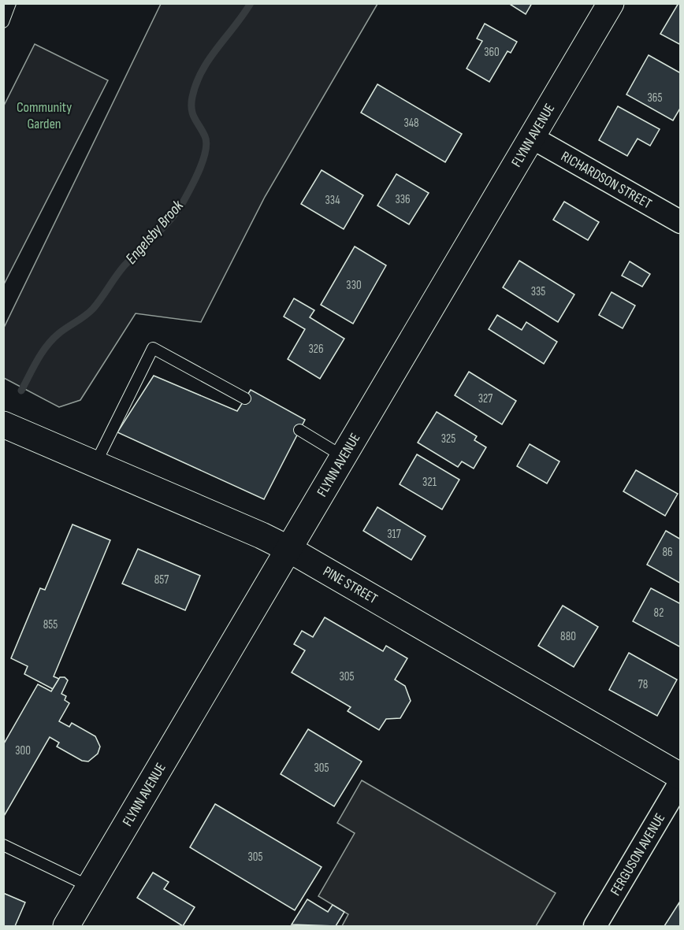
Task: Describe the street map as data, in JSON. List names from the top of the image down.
{
  "streets": {
    "street": [
      "FLYNN AVENUE",
      "RICHARDSON STREET",
      "PINE STREET",
      "FERGUSON AVENUE"
    ]
  },
  "crossings": [
    ["FLYNN AVENUE", "RICHARDSON STREET"],
    ["FLYNN AVENUE", "PINE STREET"]
  ],
  "water": ["Engelsby Brook"],
  "parks": ["Community Garden"],
  "house_numbers": [
    "360",
    "365",
    "348",
    "336",
    "334",
    "330",
    "335",
    "326",
    "327",
    "325",
    "321",
    "317",
    "86",
    "857",
    "82",
    "855",
    "880",
    "305",
    "78",
    "300",
    "305",
    "305"
  ]
}
